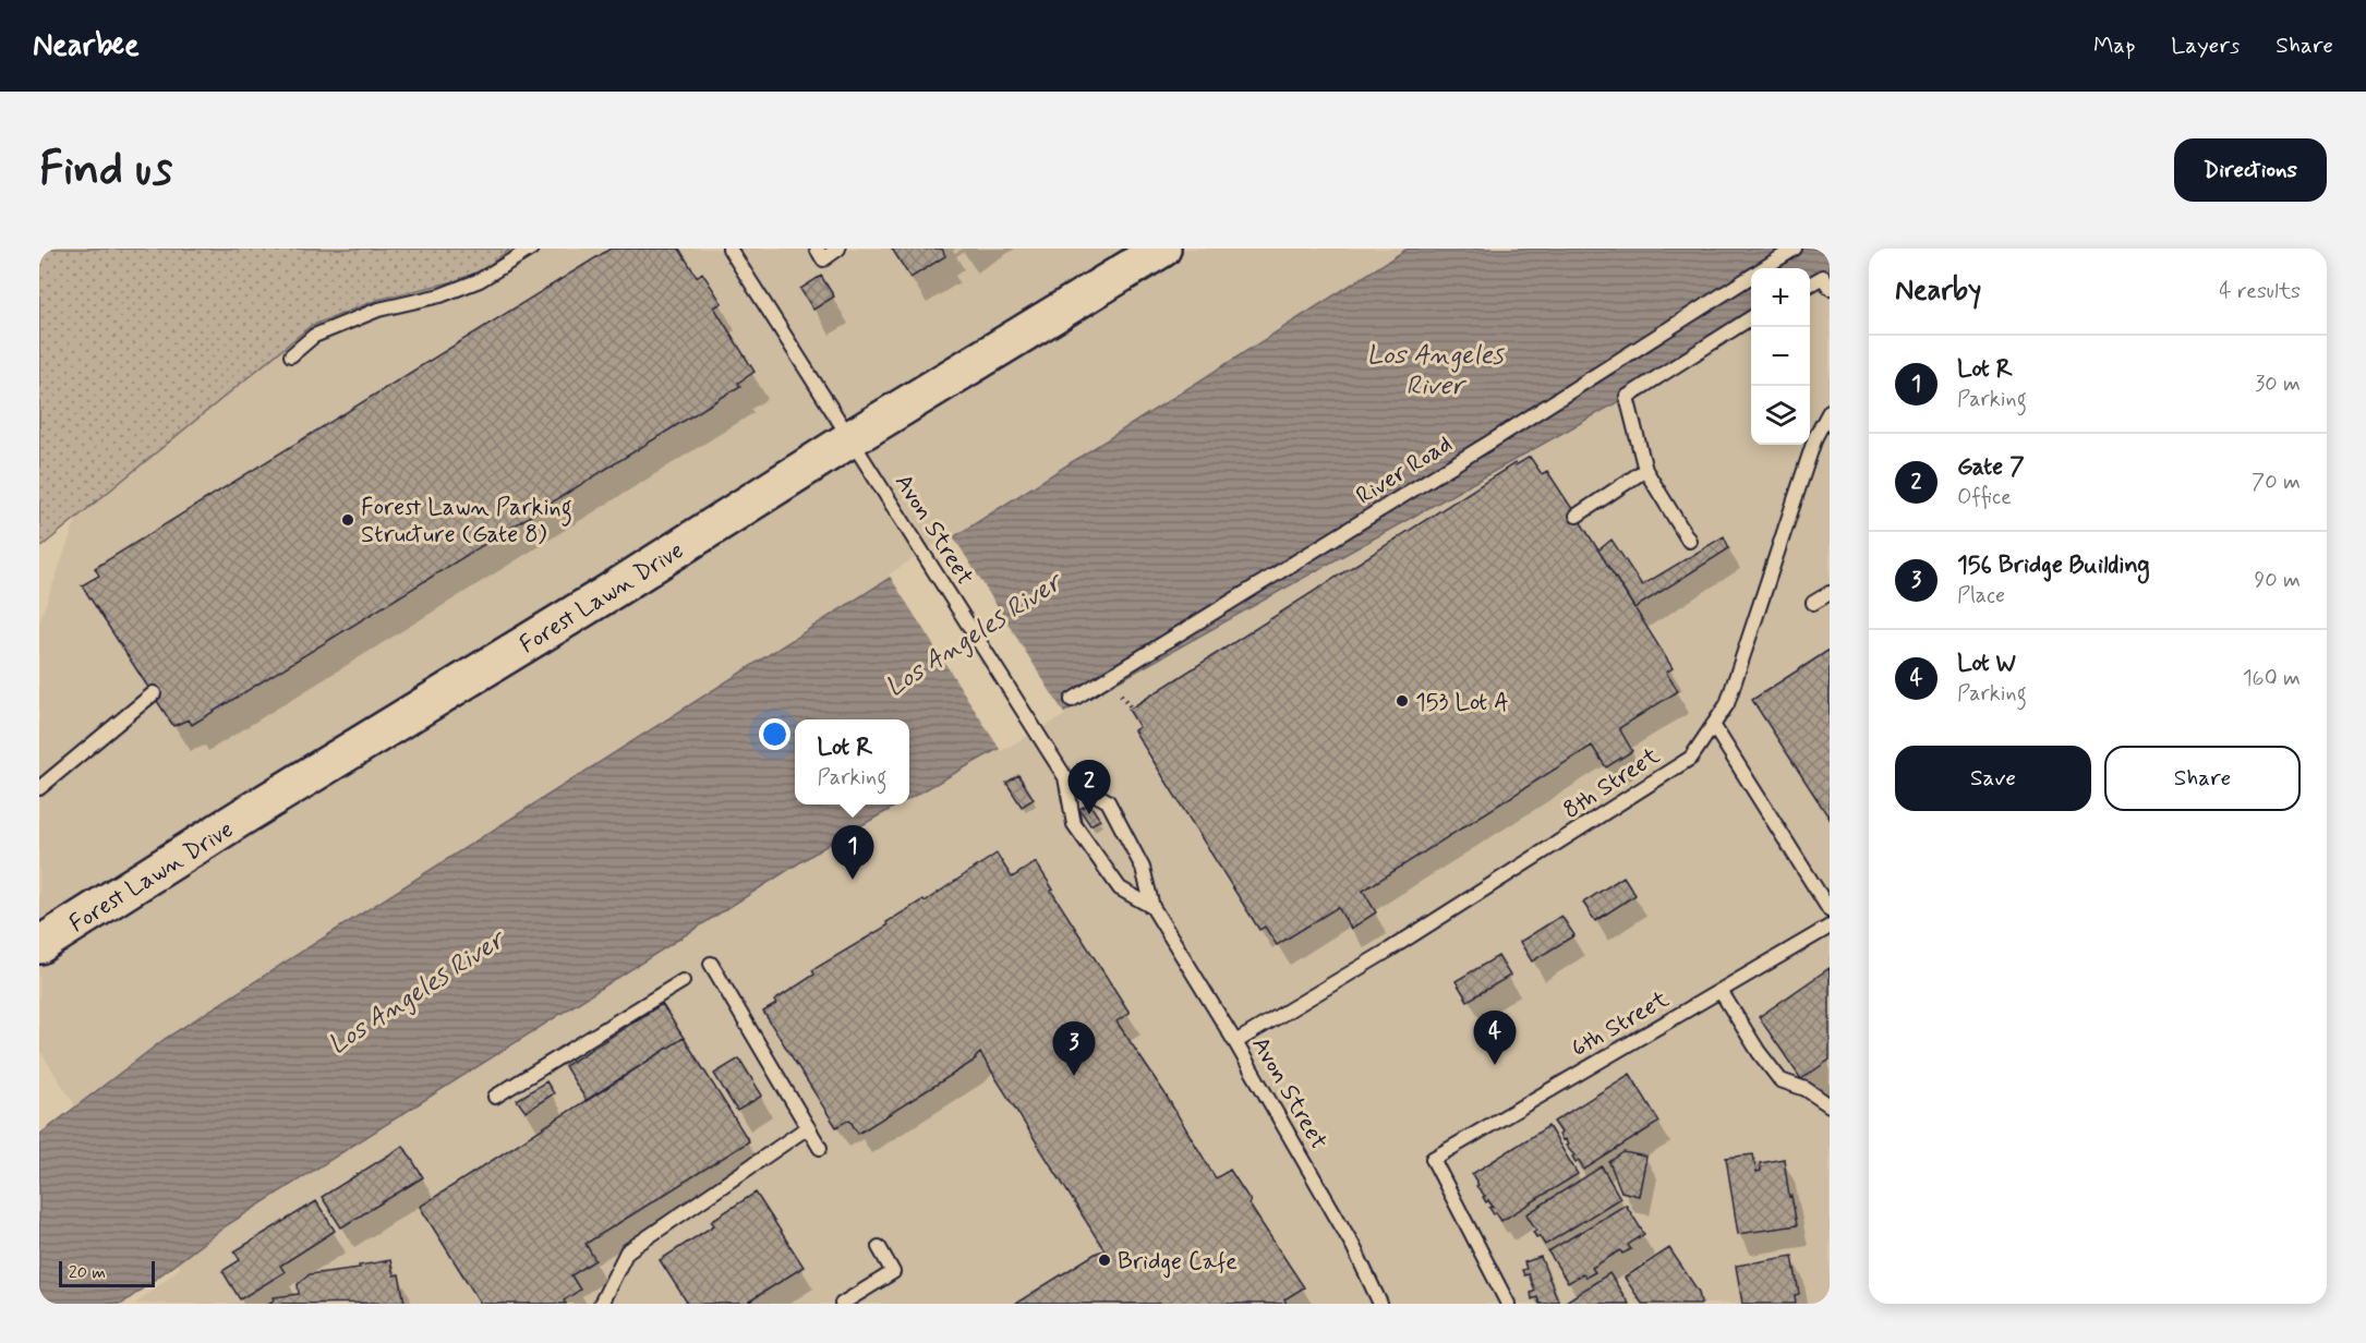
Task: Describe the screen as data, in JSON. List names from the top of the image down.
{
  "streets": {
    "street": ["Forest Lawn Drive"],
    "lane": [
      "River Road",
      "Avon Street",
      "8th Street",
      "6th Street"
    ]
  },
  "crossings": [
    ["Avon Street", "Forest Lawn Drive"],
    ["Avon Street", "8th Street"]
  ],
  "water": ["Los Angeles River"],
  "places": ["Forest Lawn Parking Structure (Gate 8)", "153 Lot A", "Bridge Cafe"],
  "scale_bar": "20 m",
  "page": {
    "header": "Nearbee",
    "nav": ["Map", "Layers", "Share"],
    "buttons": [
      "Directions",
      ["Save", "Share"]
    ],
    "title": "Find us",
    "heading": ["Nearby", "4 results"],
    "map_buttons": ["+", "−"],
    "list": [
      {
        "mark": "1",
        "name": "Lot R",
        "note": "Parking",
        "value": "30 m"
      },
      {
        "mark": "2",
        "name": "Gate 7",
        "note": "Office",
        "value": "70 m"
      },
      {
        "mark": "3",
        "name": "156 Bridge Building",
        "note": "Place",
        "value": "90 m"
      },
      {
        "mark": "4",
        "name": "Lot W",
        "note": "Parking",
        "value": "160 m"
      }
    ],
    "popup": ["Lot R", "Parking"],
    "pins": [
      "2",
      "1",
      "4",
      "3"
    ],
    "scale": "20 m"
  }
}
